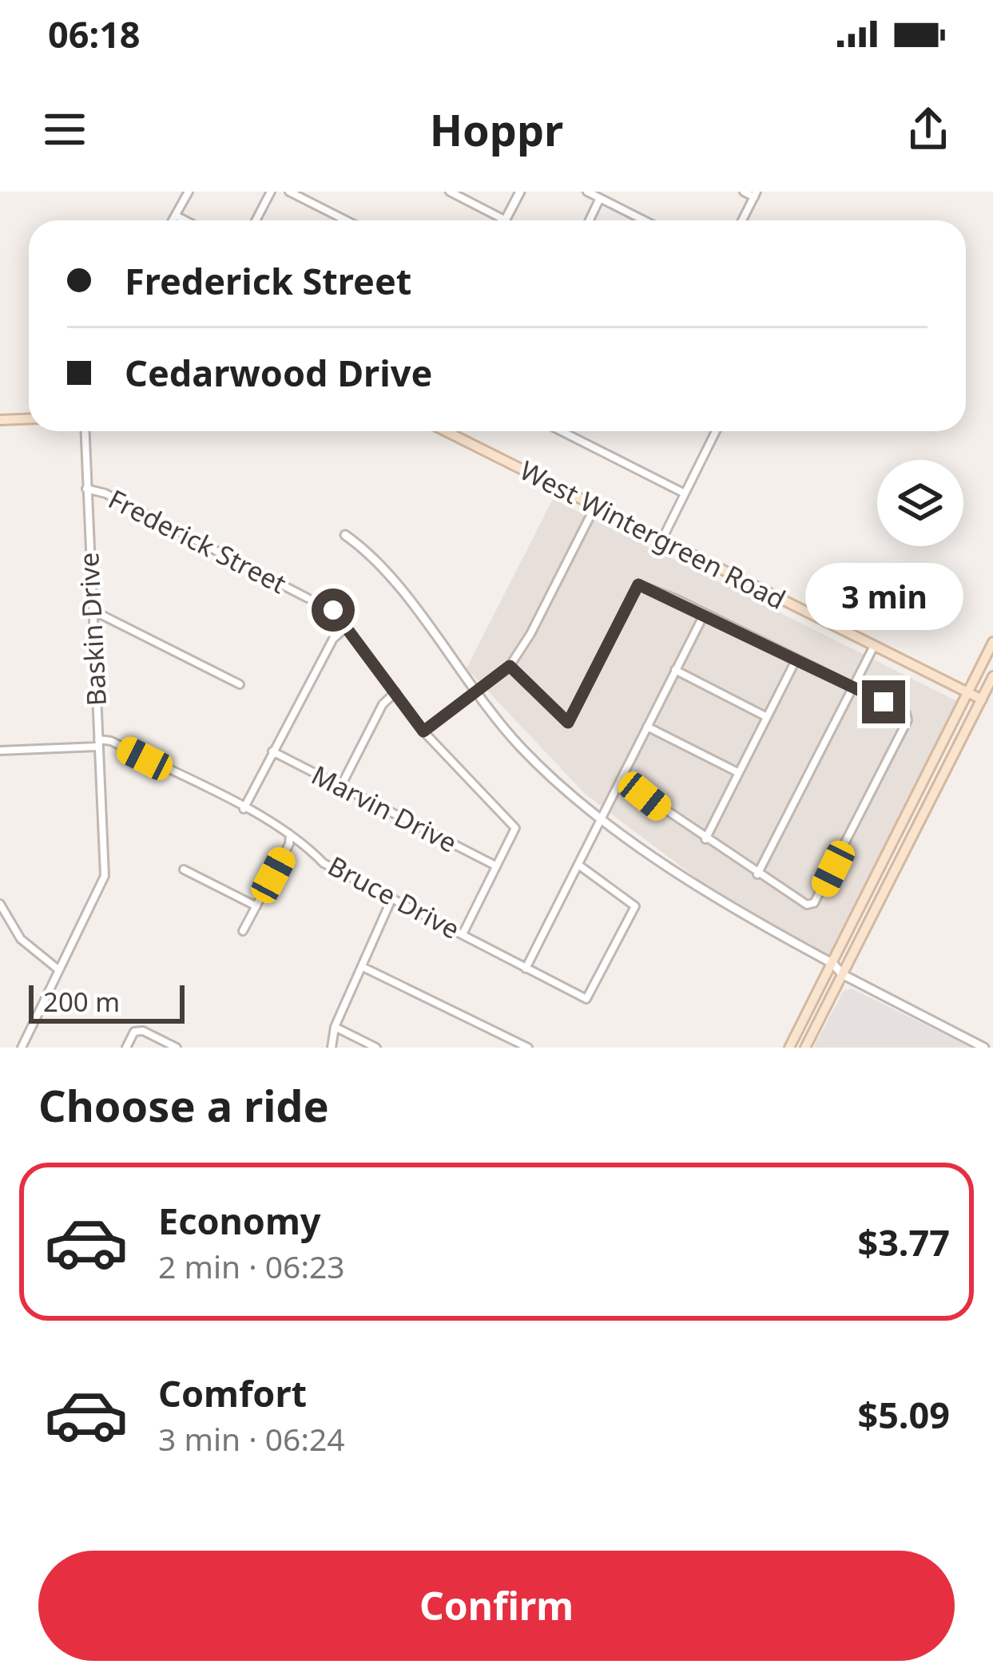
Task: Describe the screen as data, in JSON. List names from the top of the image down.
{
  "streets": {
    "main road": ["West Wintergreen Road"],
    "street": [
      "Frederick Street",
      "Baskin Drive",
      "Marvin Drive",
      "Bruce Drive"
    ]
  },
  "crossings": [
    ["Frederick Street", "Baskin Drive"],
    ["Frederick Street", "Marvin Drive"],
    ["Frederick Street", "Bruce Drive"],
    ["Baskin Drive", "Bruce Drive"]
  ],
  "scale_bar": "200 m",
  "page": {
    "status": "06:18",
    "header": "Hoppr",
    "banner": ["Frederick Street", "Cedarwood Drive"],
    "bubble": "3 min",
    "scale": "200 m",
    "heading": "Choose a ride",
    "list": [
      {
        "name": "Economy",
        "note": "2 min · 06:23",
        "value": "$3.77"
      },
      {
        "name": "Comfort",
        "note": "3 min · 06:24",
        "value": "$5.09"
      }
    ],
    "buttons": "Confirm"
  }
}
